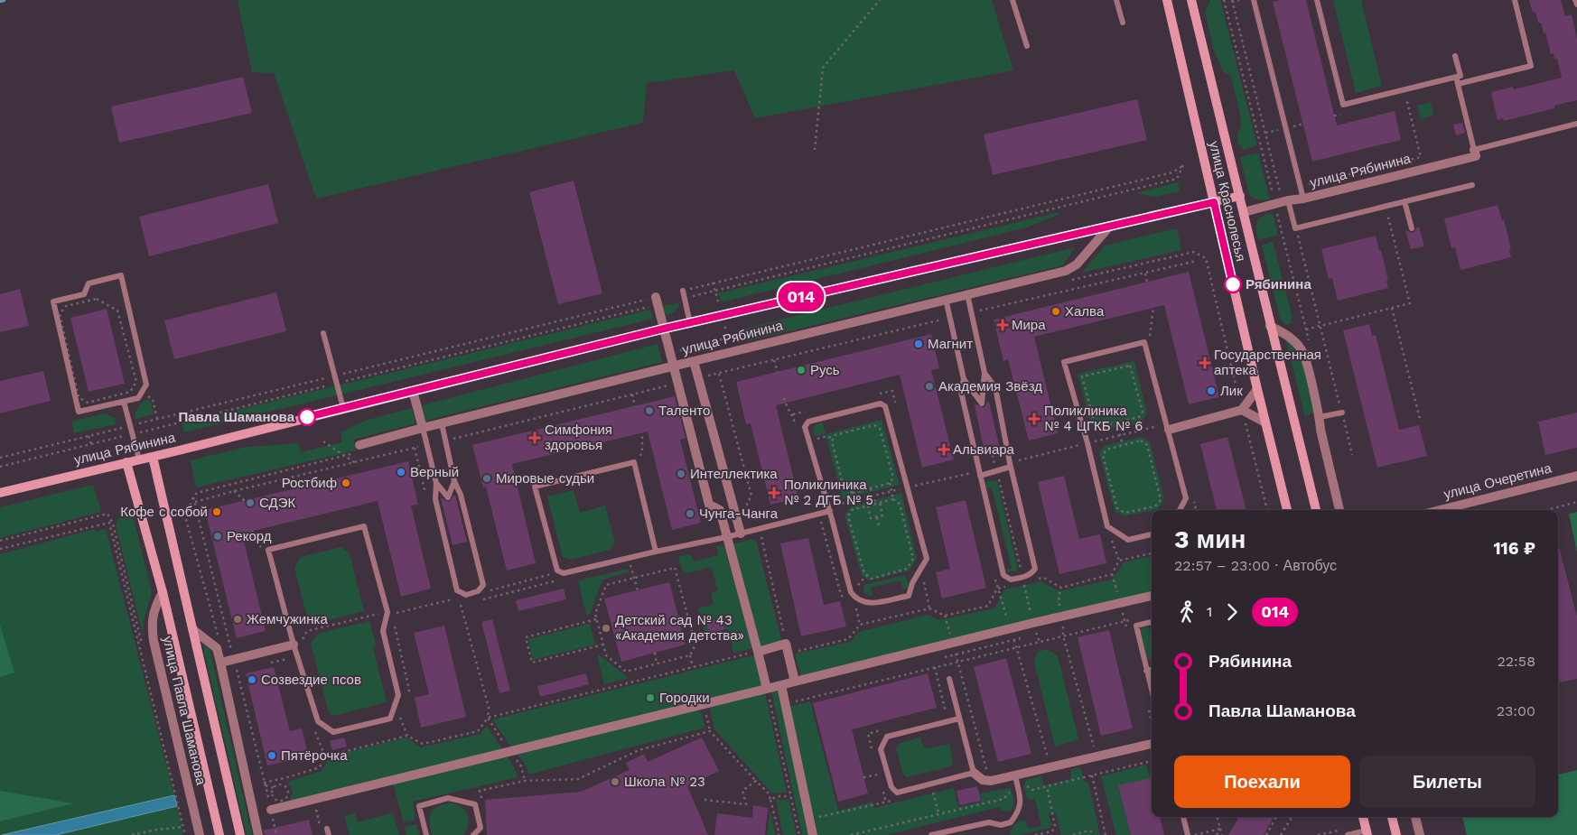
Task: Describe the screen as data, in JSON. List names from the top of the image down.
{
  "streets": {
    "street": [
      "улица Рябинина",
      "улица Краснолесья",
      "улица Очеретина",
      "улица Павла Шаманова"
    ]
  },
  "crossings": [
    ["улица Рябинина", "улица Краснолесья"],
    ["улица Рябинина", "улица Павла Шаманова"]
  ],
  "places": {
    "other": [
      "Рябинина",
      "Халва",
      "Магнит",
      "Русь",
      "Академия Звёзд",
      "Лик",
      "Таленто",
      "Павла Шаманова",
      "Верный",
      "Интеллектика",
      "Мировые судьи",
      "Ростбиф",
      "СДЭК",
      "Кофе с собой",
      "Чунга-Чанга",
      "Рекорд",
      "Жемчужинка",
      "Детский сад № 43 «Академия детства»",
      "Созвездие псов",
      "Городки",
      "Пятёрочка",
      "Школа № 23"
    ],
    "health": [
      "Мира",
      "Государственная аптека",
      "Поликлиника № 4 ЦГКБ № 6",
      "Симфония здоровья",
      "Альвиара",
      "Поликлиника № 2 ДГБ № 5"
    ]
  },
  "lines": ["bus line 014"],
  "page": {
    "on_map": "014",
    "heading": ["3 мин", "22:57 – 23:00 · Автобус", "116 ₽"],
    "legs": ["1", "014"],
    "list": [
      {
        "name": "Рябинина",
        "value": "22:58"
      },
      {
        "name": "Павла Шаманова",
        "value": "23:00"
      }
    ],
    "buttons": ["Поехали", "Билеты"]
  }
}
